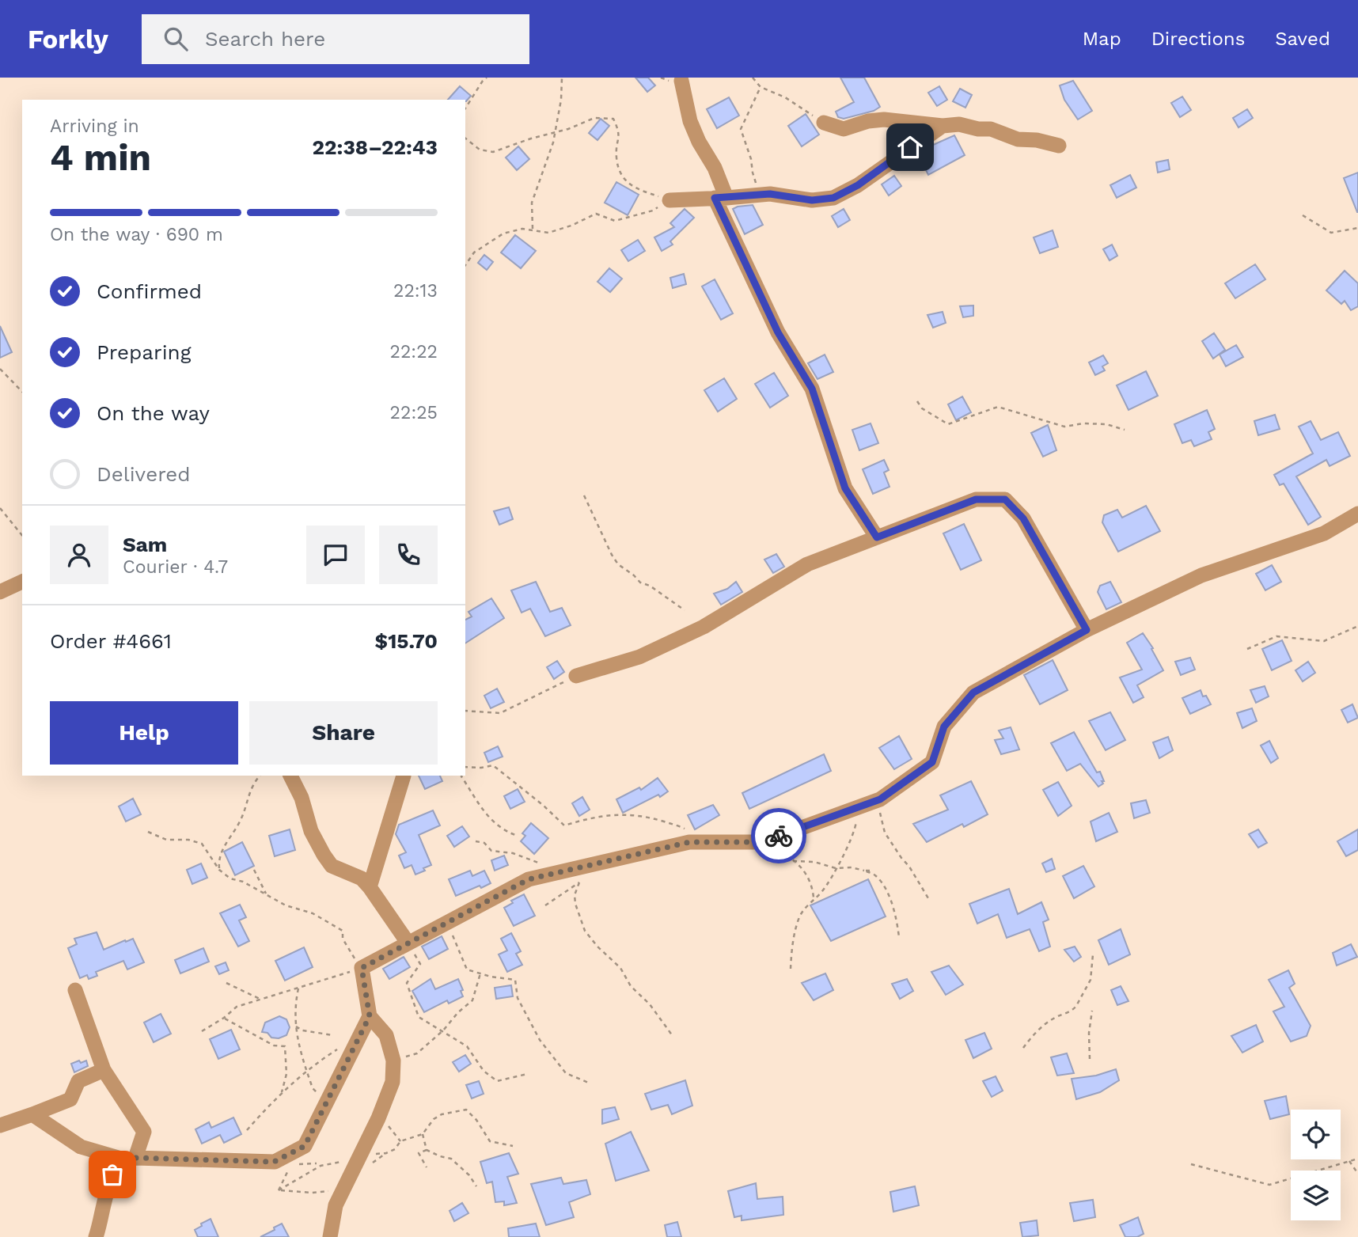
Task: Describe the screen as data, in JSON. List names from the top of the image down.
{
  "page": {
    "header": "Forkly",
    "search": "Search here",
    "nav": ["Map", "Directions", "Saved"],
    "heading": ["4 min", "Arriving in", "22:38–22:43"],
    "panel": [
      "Sam",
      "Courier · 4.7",
      "Order #4661",
      "$15.70"
    ],
    "bar": "On the way · 690 m",
    "list": [
      ["Confirmed", "22:13"],
      ["Preparing", "22:22"],
      ["On the way", "22:25"],
      "Delivered"
    ],
    "buttons": ["Help", "Share"]
  }
}
